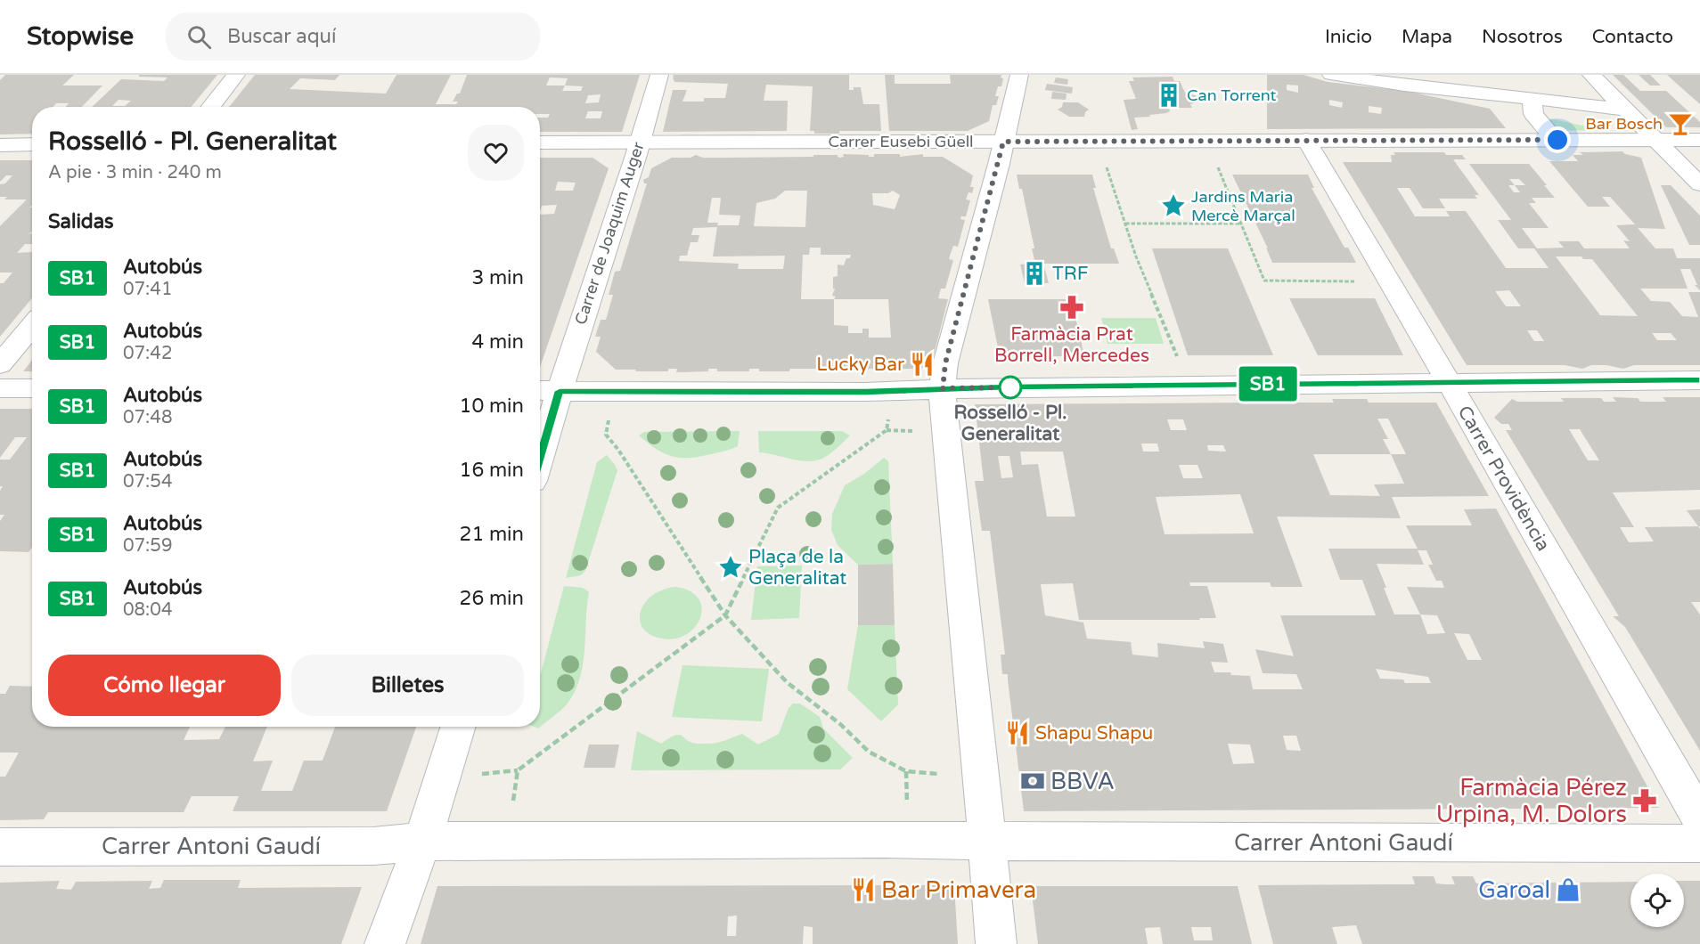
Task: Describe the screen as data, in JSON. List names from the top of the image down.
{
  "streets": {
    "street": [
      "Carrer Eusebi Güell",
      "Carrer de Joaquim Auger",
      "Carrer Providència",
      "Carrer Antoni Gaudí"
    ]
  },
  "crossings": [
    ["Carrer Eusebi Güell", "Carrer de Joaquim Auger"],
    ["Carrer Eusebi Güell", "Carrer Providència"]
  ],
  "places": {
    "building": ["Can Torrent", "TRF"],
    "bar": ["Bar Bosch"],
    "place": ["Jardins Maria Mercè Marçal", "Plaça de la Generalitat"],
    "pharmacy": ["Farmàcia Prat Borrell, Mercedes", "Farmàcia Pérez Urpina, M. Dolors"],
    "restaurant": ["Lucky Bar", "Shapu Shapu", "Bar Primavera"],
    "other": ["Rosselló - Pl. Generalitat"],
    "bank": ["BBVA"],
    "shop": ["Garoal"]
  },
  "lines": ["bus line SB1"],
  "page": {
    "header": "Stopwise",
    "search": "Buscar aquí",
    "nav": [
      "Inicio",
      "Mapa",
      "Nosotros",
      "Contacto"
    ],
    "on_map": "SB1",
    "heading": [
      ["Rosselló - Pl. Generalitat", "A pie · 3 min · 240 m"],
      "Salidas"
    ],
    "list": [
      {
        "mark": "SB1",
        "name": "Autobús",
        "note": "07:41",
        "value": "3 min"
      },
      {
        "mark": "SB1",
        "name": "Autobús",
        "note": "07:42",
        "value": "4 min"
      },
      {
        "mark": "SB1",
        "name": "Autobús",
        "note": "07:48",
        "value": "10 min"
      },
      {
        "mark": "SB1",
        "name": "Autobús",
        "note": "07:54",
        "value": "16 min"
      },
      {
        "mark": "SB1",
        "name": "Autobús",
        "note": "07:59",
        "value": "21 min"
      },
      {
        "mark": "SB1",
        "name": "Autobús",
        "note": "08:04",
        "value": "26 min"
      }
    ],
    "buttons": ["Cómo llegar", "Billetes"]
  }
}
